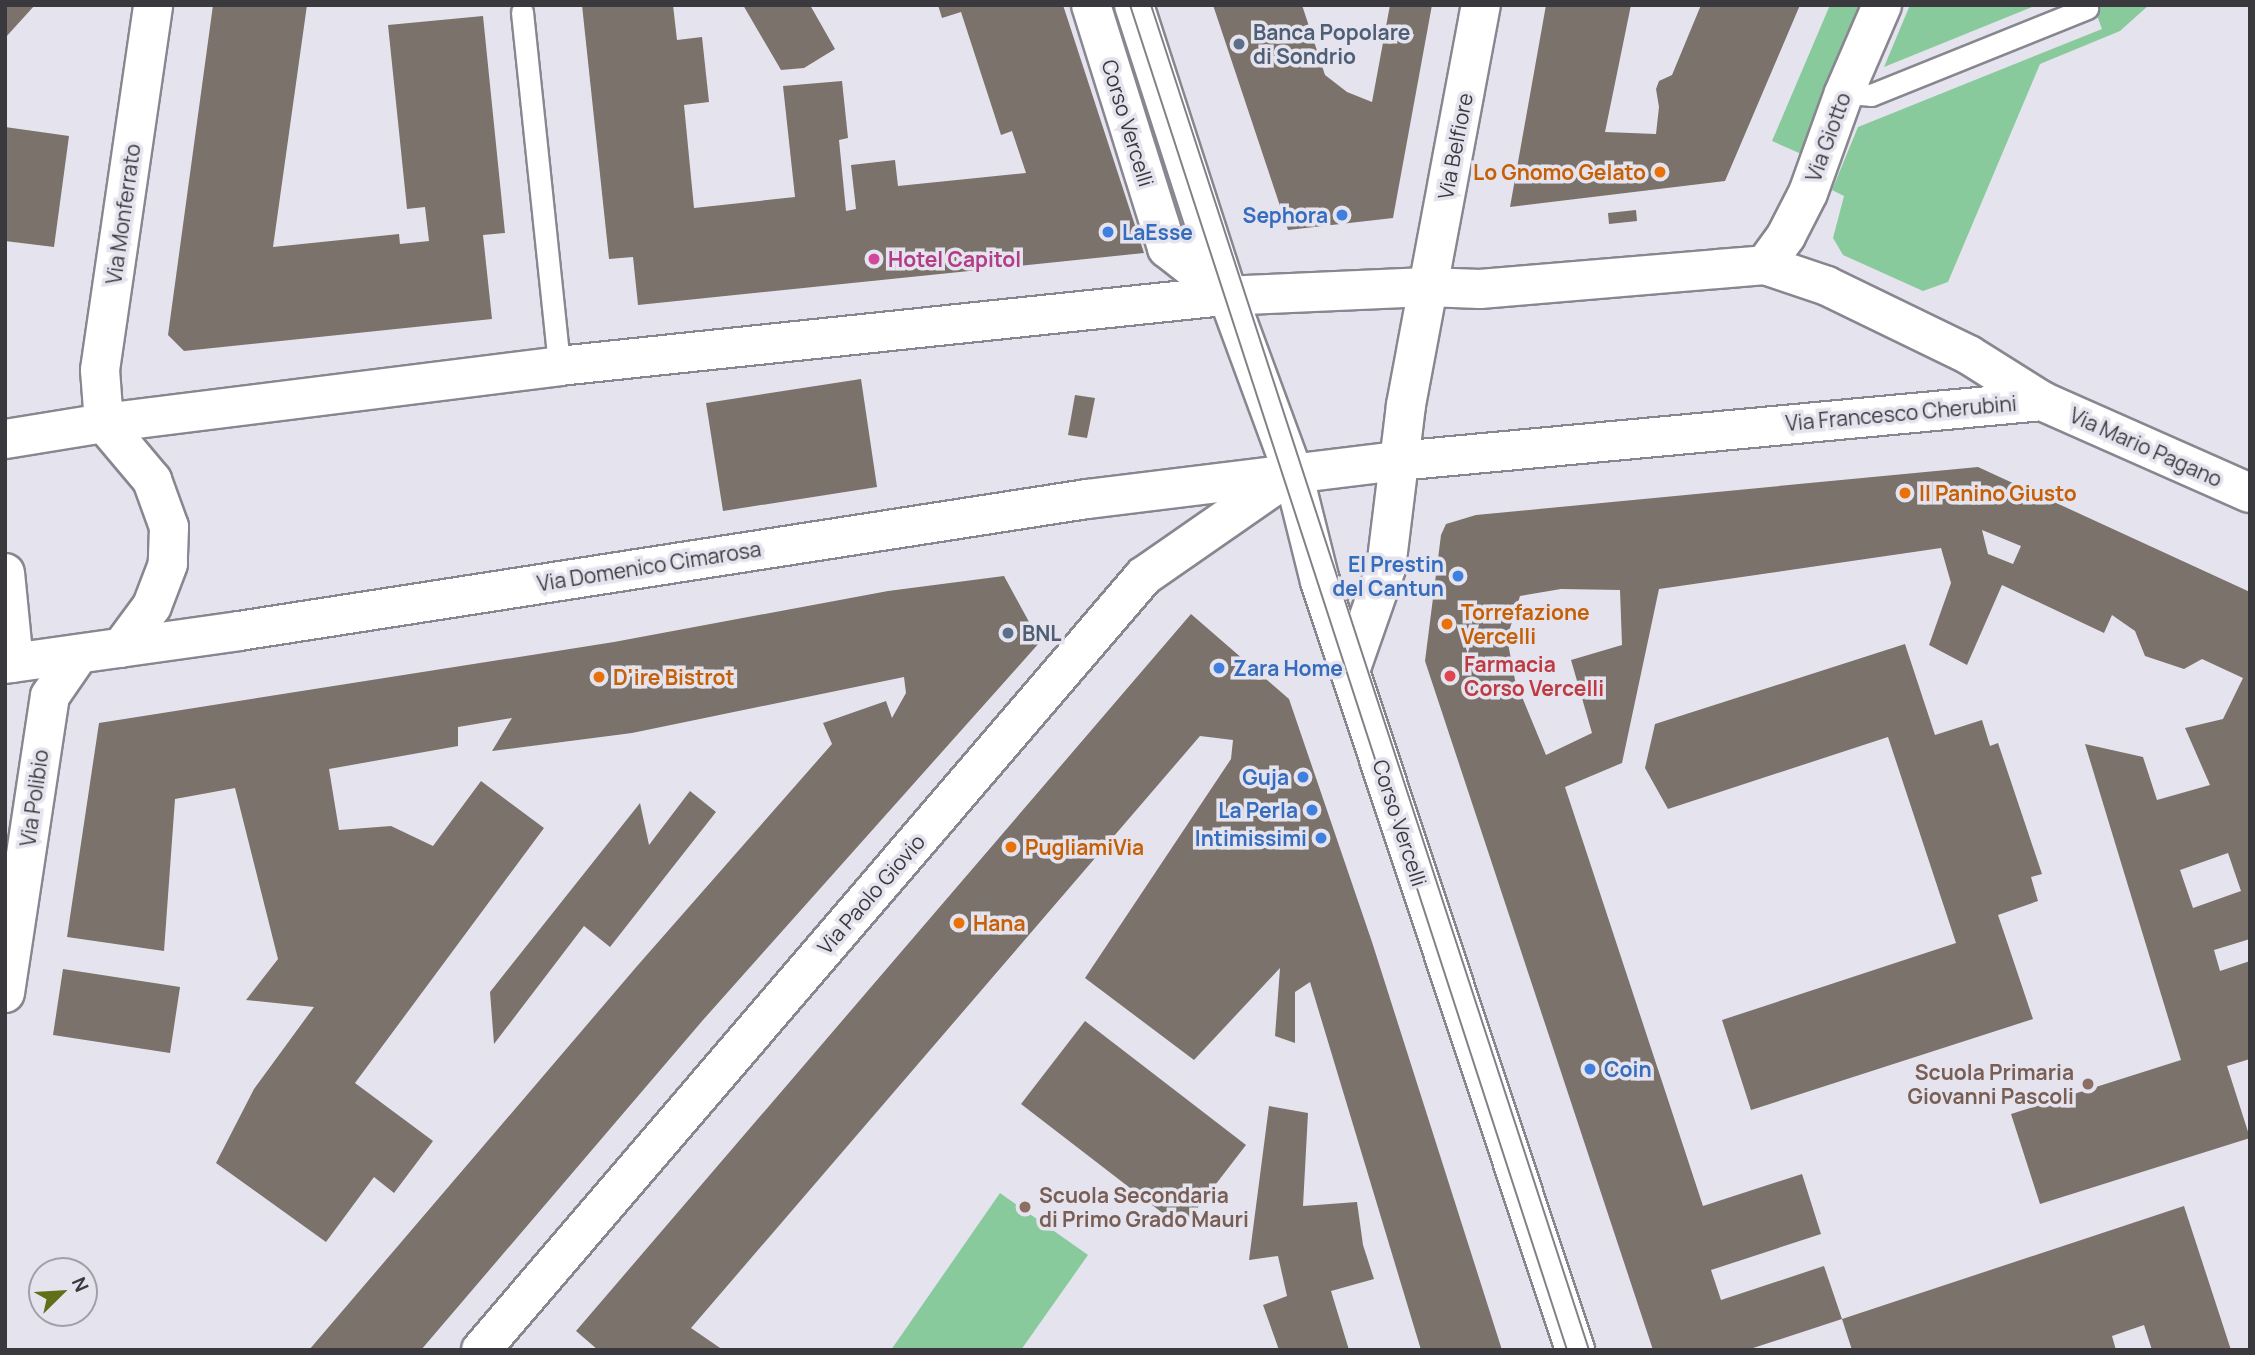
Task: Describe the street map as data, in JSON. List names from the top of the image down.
{
  "streets": {
    "street": [
      "Corso Vercelli",
      "Via Giotto",
      "Via Belfiore",
      "Via Monferrato",
      "Via Francesco Cherubini",
      "Via Mario Pagano",
      "Via Domenico Cimarosa",
      "Via Polibio",
      "Via Paolo Giovio"
    ]
  },
  "crossings": [
    ["Corso Vercelli", "Via Belfiore"],
    ["Corso Vercelli", "Via Francesco Cherubini"],
    ["Corso Vercelli", "Via Domenico Cimarosa"],
    ["Corso Vercelli", "Via Paolo Giovio"],
    ["Via Giotto", "Via Francesco Cherubini"],
    ["Via Belfiore", "Via Francesco Cherubini"],
    ["Via Francesco Cherubini", "Via Mario Pagano"],
    ["Via Francesco Cherubini", "Via Domenico Cimarosa"],
    ["Via Francesco Cherubini", "Via Paolo Giovio"],
    ["Via Domenico Cimarosa", "Via Polibio"],
    ["Via Domenico Cimarosa", "Via Paolo Giovio"]
  ],
  "places": [
    "Banca Popolare di Sondrio",
    "Lo Gnomo Gelato",
    "Sephora",
    "LaEsse",
    "Hotel Capitol",
    "Il Panino Giusto",
    "El Prestin del Cantun",
    "Torrefazione Vercelli",
    "BNL",
    "Zara Home",
    "Farmacia Corso Vercelli",
    "D'ire Bistrot",
    "Guja",
    "La Perla",
    "Intimissimi",
    "PugliamiVia",
    "Hana",
    "Coin",
    "Scuola Primaria Giovanni Pascoli",
    "Scuola Secondaria di Primo Grado Mauri"
  ],
  "north": "top right"
}
